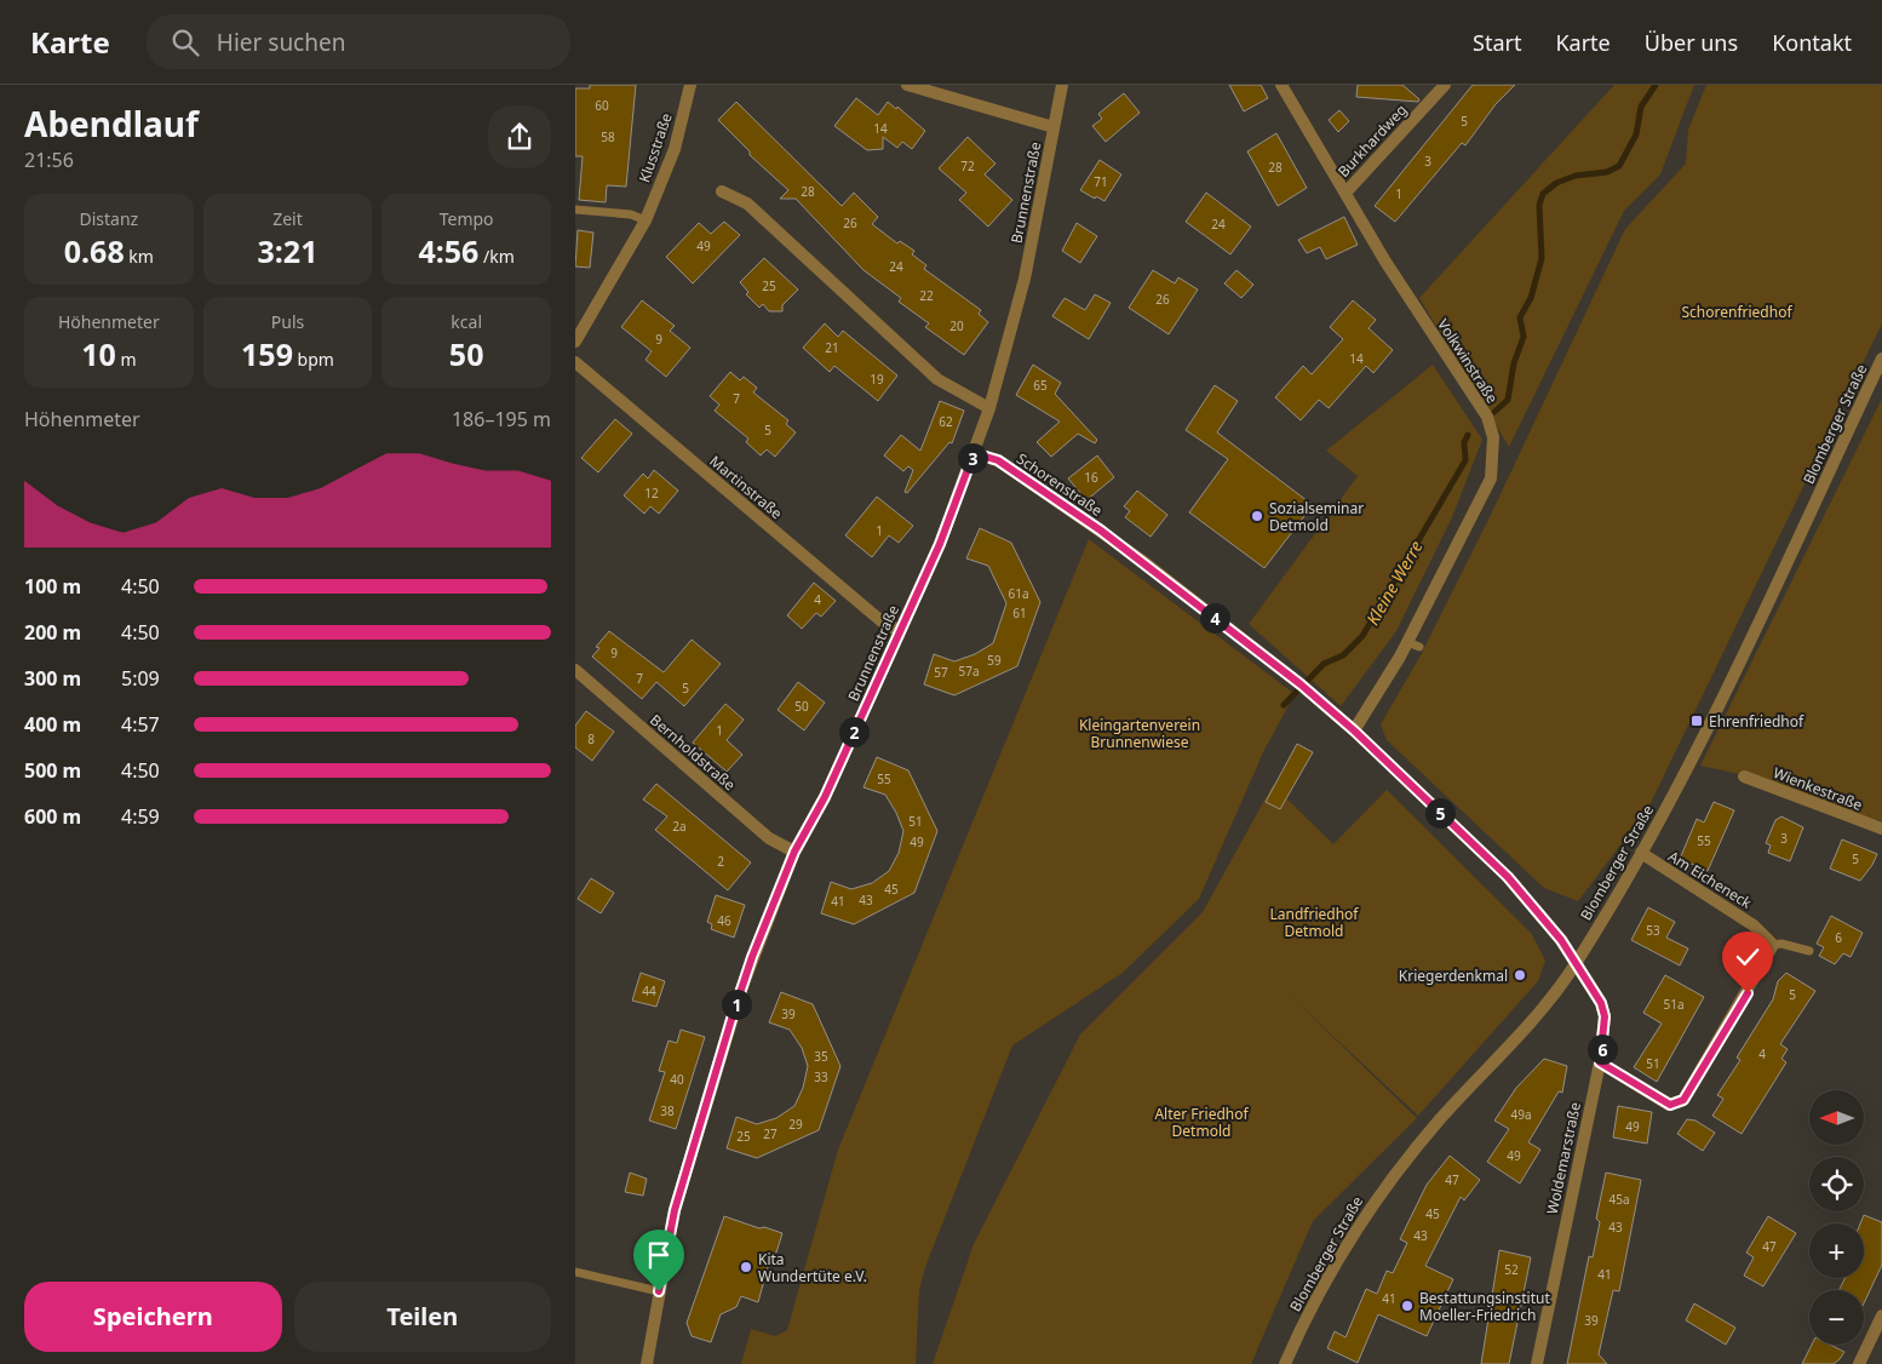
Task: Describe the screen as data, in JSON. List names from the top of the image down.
{
  "streets": {
    "street": [
      "Burkhardweg",
      "Klusstraße",
      "Brunnenstraße",
      "Volkwinstraße",
      "Blomberger Straße",
      "Schorenstraße",
      "Martinstraße",
      "Bernholdstraße",
      "Wienkestraße",
      "Am Eicheneck",
      "Woldemarstraße"
    ]
  },
  "crossings": [
    ["Burkhardweg", "Volkwinstraße"],
    ["Brunnenstraße", "Schorenstraße"],
    ["Brunnenstraße", "Martinstraße"],
    ["Brunnenstraße", "Bernholdstraße"],
    ["Volkwinstraße", "Schorenstraße"],
    ["Blomberger Straße", "Schorenstraße"],
    ["Blomberger Straße", "Am Eicheneck"],
    ["Blomberger Straße", "Woldemarstraße"],
    ["Schorenstraße", "Woldemarstraße"]
  ],
  "water": ["Kleine Werre"],
  "parks": [
    "Schorenfriedhof",
    "Kleingartenverein Brunnenwiese",
    "Landfriedhof Detmold",
    "Alter Friedhof Detmold"
  ],
  "places": {
    "other": [
      "Sozialseminar Detmold",
      "Kriegerdenkmal",
      "Kita Wundertüte e.V.",
      "Bestattungsinstitut Moeller-Friedrich"
    ],
    "transit": ["Ehrenfriedhof"]
  },
  "house_numbers": [
    "60",
    "5",
    "14",
    "58",
    "3",
    "72",
    "28",
    "71",
    "28",
    "1",
    "26",
    "24",
    "49",
    "24",
    "25",
    "22",
    "26",
    "20",
    "9",
    "21",
    "14",
    "19",
    "65",
    "7",
    "62",
    "5",
    "16",
    "12",
    "1",
    "61a",
    "4",
    "61",
    "9",
    "59",
    "57a",
    "57",
    "7",
    "5",
    "50",
    "1",
    "8",
    "55",
    "51",
    "2a",
    "3",
    "55",
    "49",
    "5",
    "2",
    "45",
    "43",
    "41",
    "46",
    "53",
    "6",
    "44",
    "5",
    "51a",
    "39",
    "4",
    "35",
    "51",
    "33",
    "40",
    "38",
    "49a",
    "29",
    "49",
    "27",
    "25",
    "49",
    "47",
    "45a",
    "45",
    "43",
    "43",
    "47",
    "52",
    "41",
    "41",
    "39"
  ],
  "north": "left",
  "page": {
    "header": "Karte",
    "search": "Hier suchen",
    "nav": [
      "Start",
      "Karte",
      "Über uns",
      "Kontakt"
    ],
    "heading": ["Abendlauf", "21:56"],
    "stats": [
      ["Distanz", "0.68 km"],
      ["Zeit", "3:21"],
      ["Tempo", "4:56 /km"],
      ["Höhenmeter", "10 m"],
      ["Puls", "159 bpm"],
      ["kcal", "50"]
    ],
    "chart": ["Höhenmeter", "186–195 m"],
    "pins": [
      "3",
      "4",
      "2",
      "5",
      "1",
      "6"
    ],
    "list": [
      {
        "name": "100 m",
        "note": "4:50"
      },
      {
        "name": "200 m",
        "note": "4:50"
      },
      {
        "name": "300 m",
        "note": "5:09"
      },
      {
        "name": "400 m",
        "note": "4:57"
      },
      {
        "name": "500 m",
        "note": "4:50"
      },
      {
        "name": "600 m",
        "note": "4:59"
      }
    ],
    "map_buttons": ["+", "−"],
    "buttons": ["Speichern", "Teilen"]
  }
}
